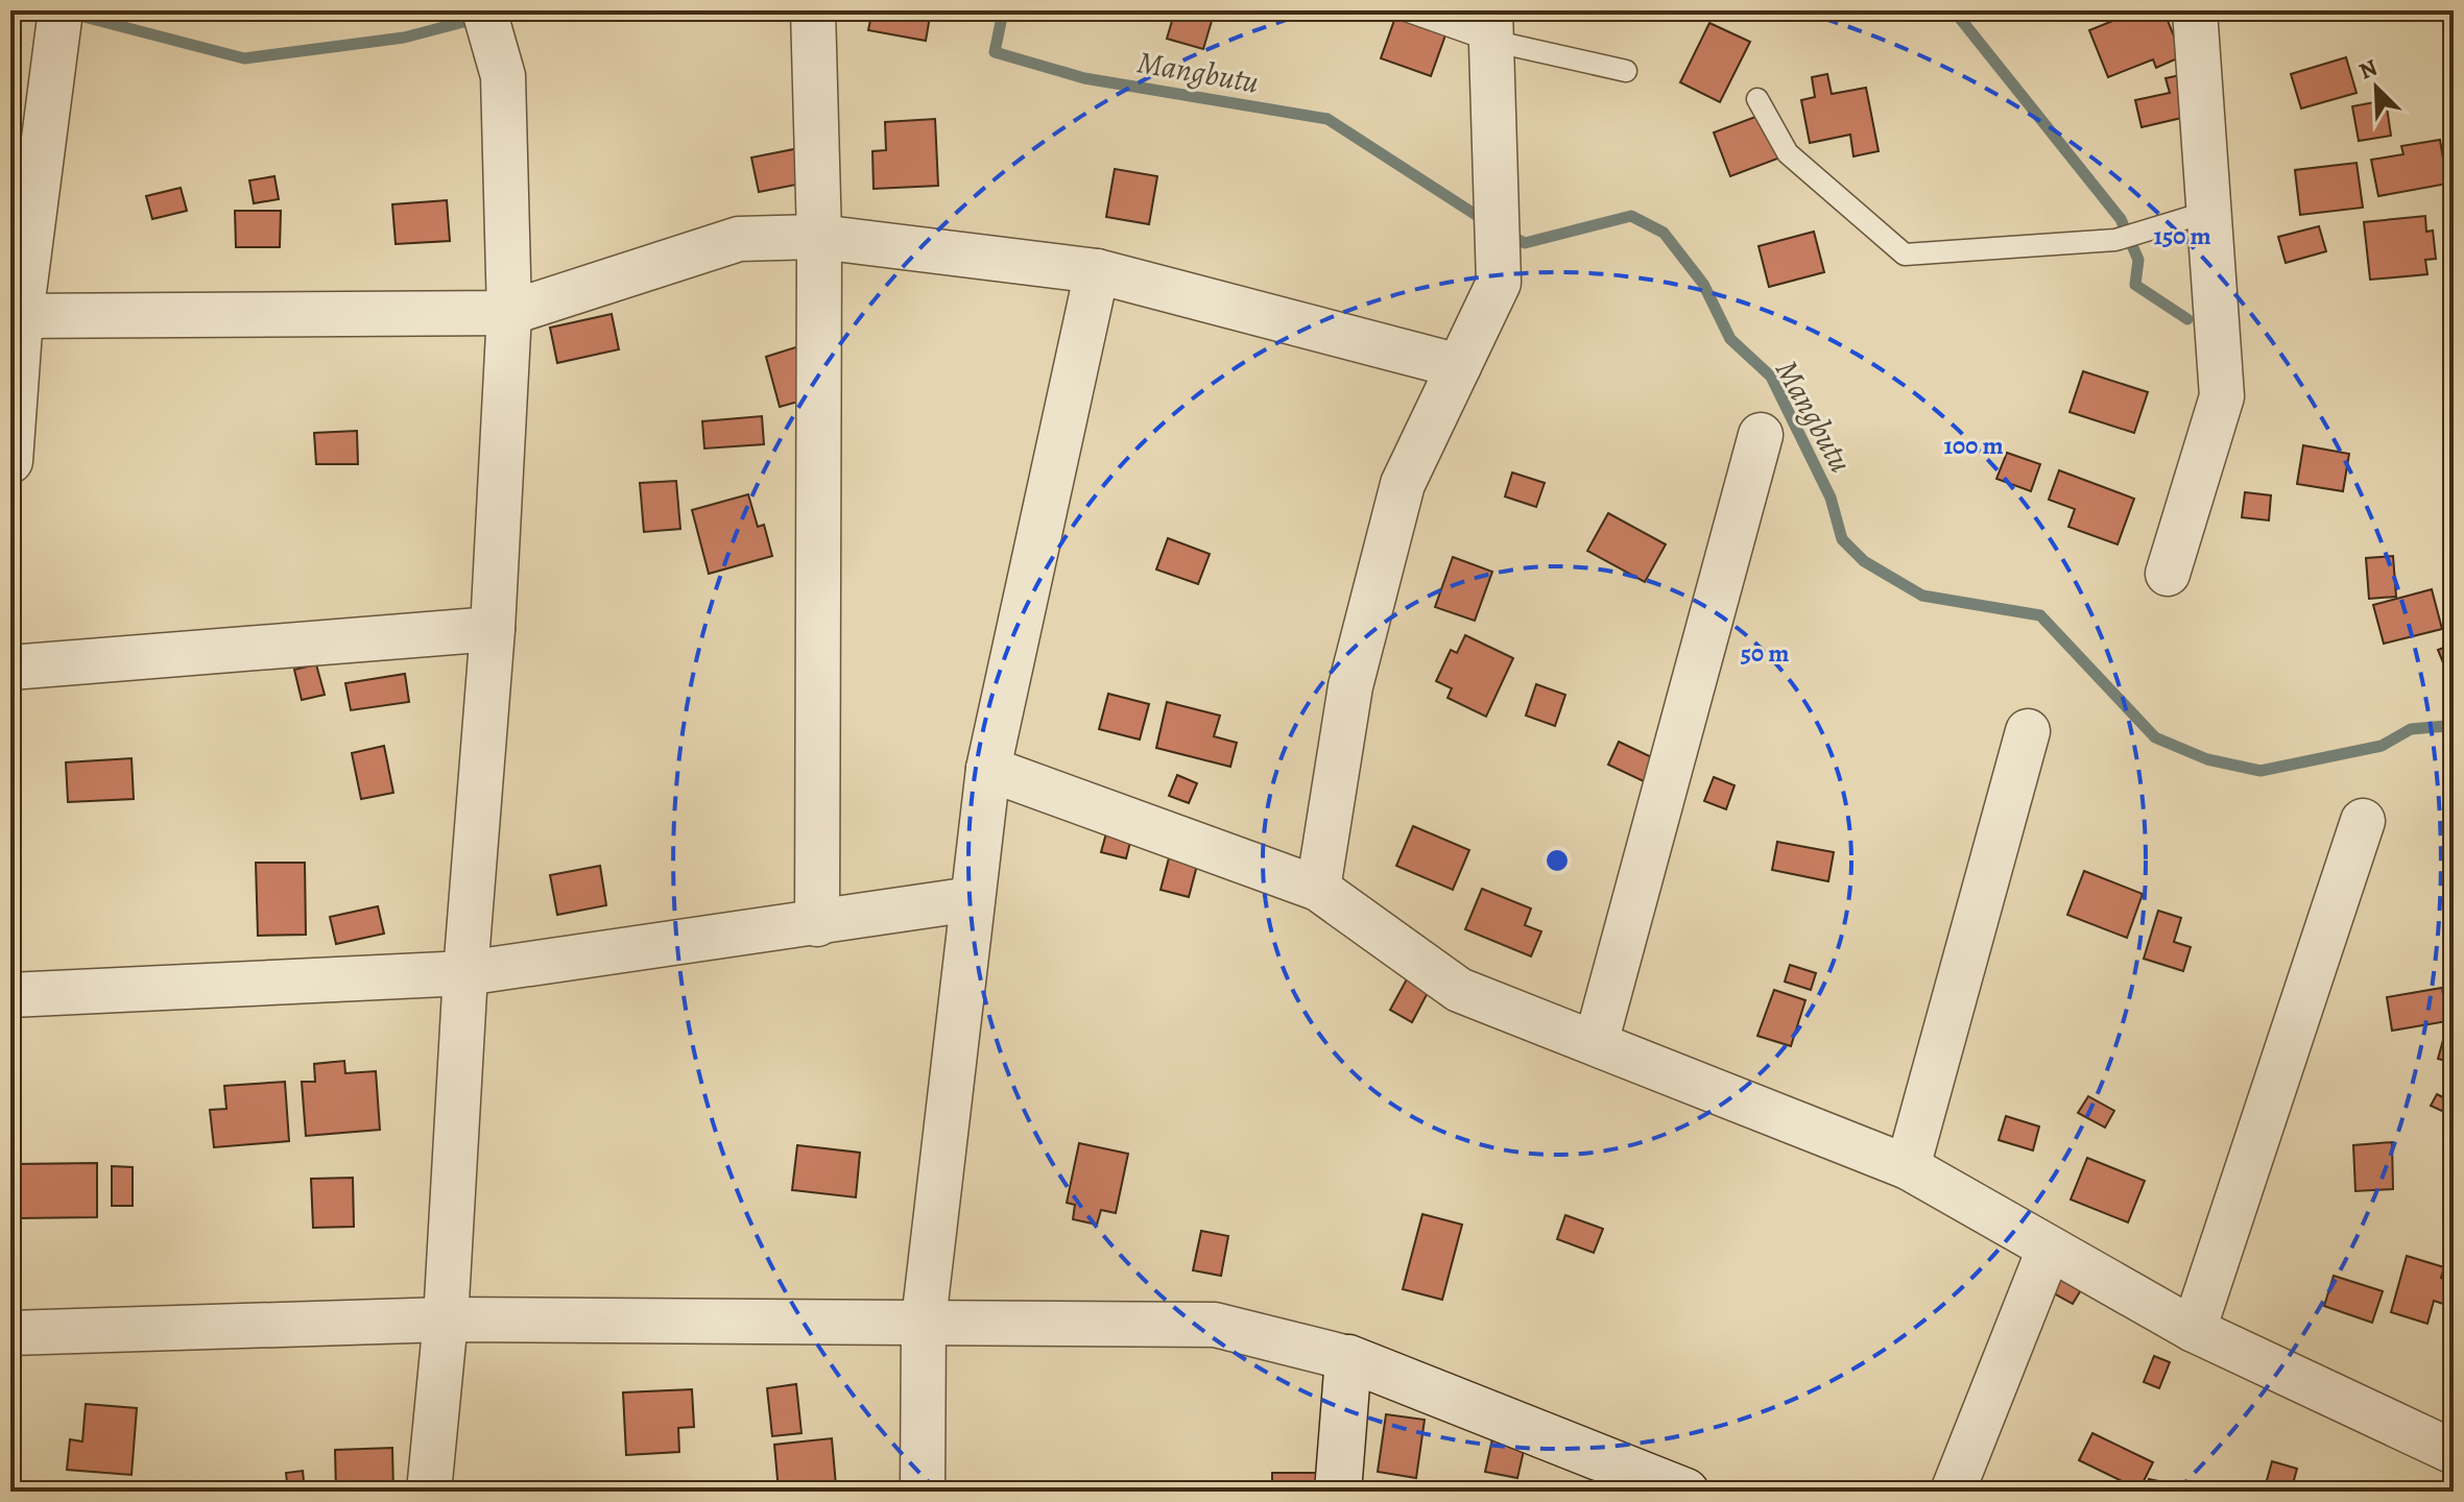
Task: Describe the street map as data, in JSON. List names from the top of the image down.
{
  "water": ["Mangbutu"],
  "north": "top left",
  "rings": ["150 m", "100 m", "50 m"]
}
